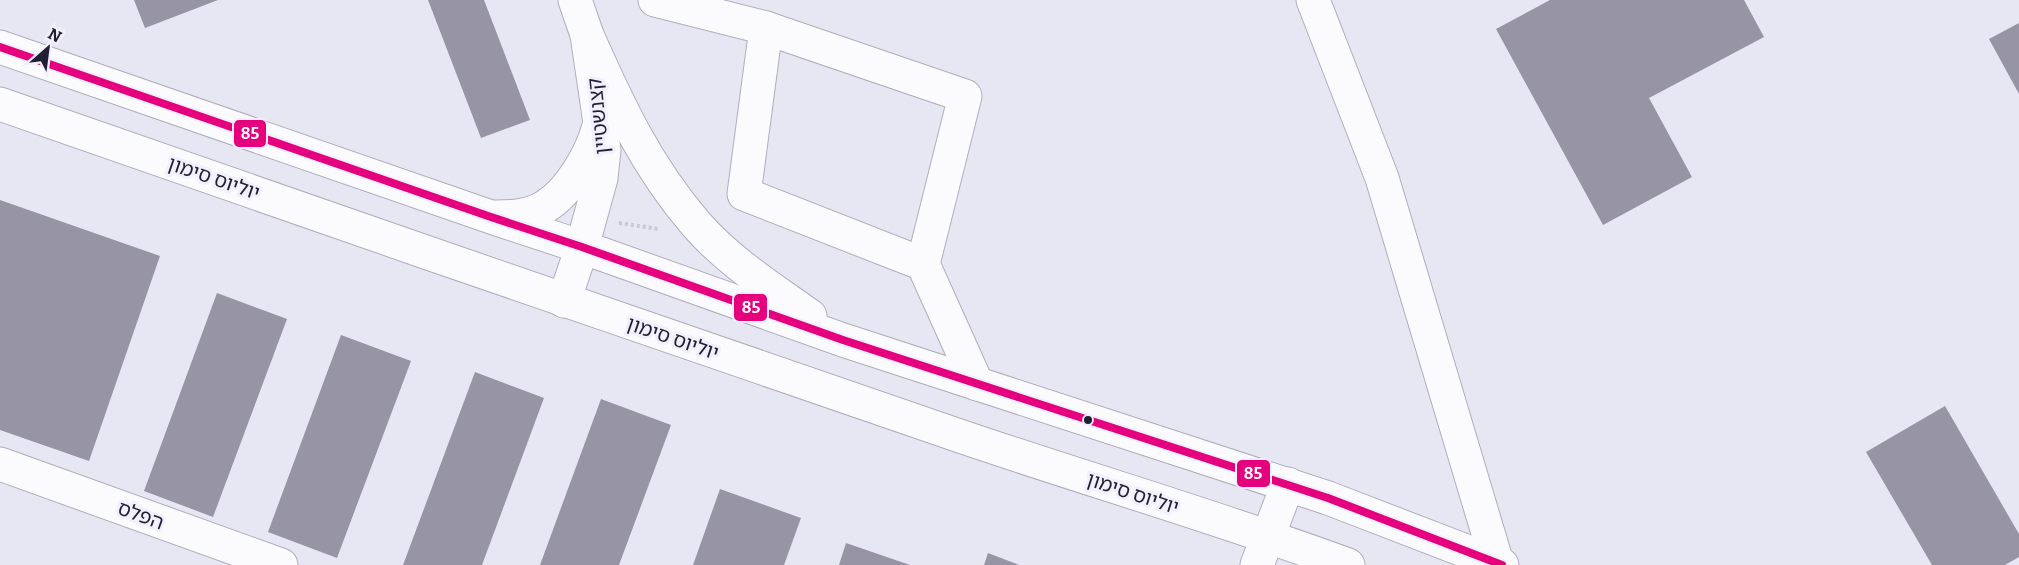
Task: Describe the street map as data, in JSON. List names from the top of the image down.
{
  "streets": {
    "street": ["קצנשטיין", "יוליוס סימון", "הפלס"]
  },
  "crossings": [
    ["קצנשטיין", "יוליוס סימון"]
  ],
  "lines": ["transit line 85"],
  "north": "top right"
}
